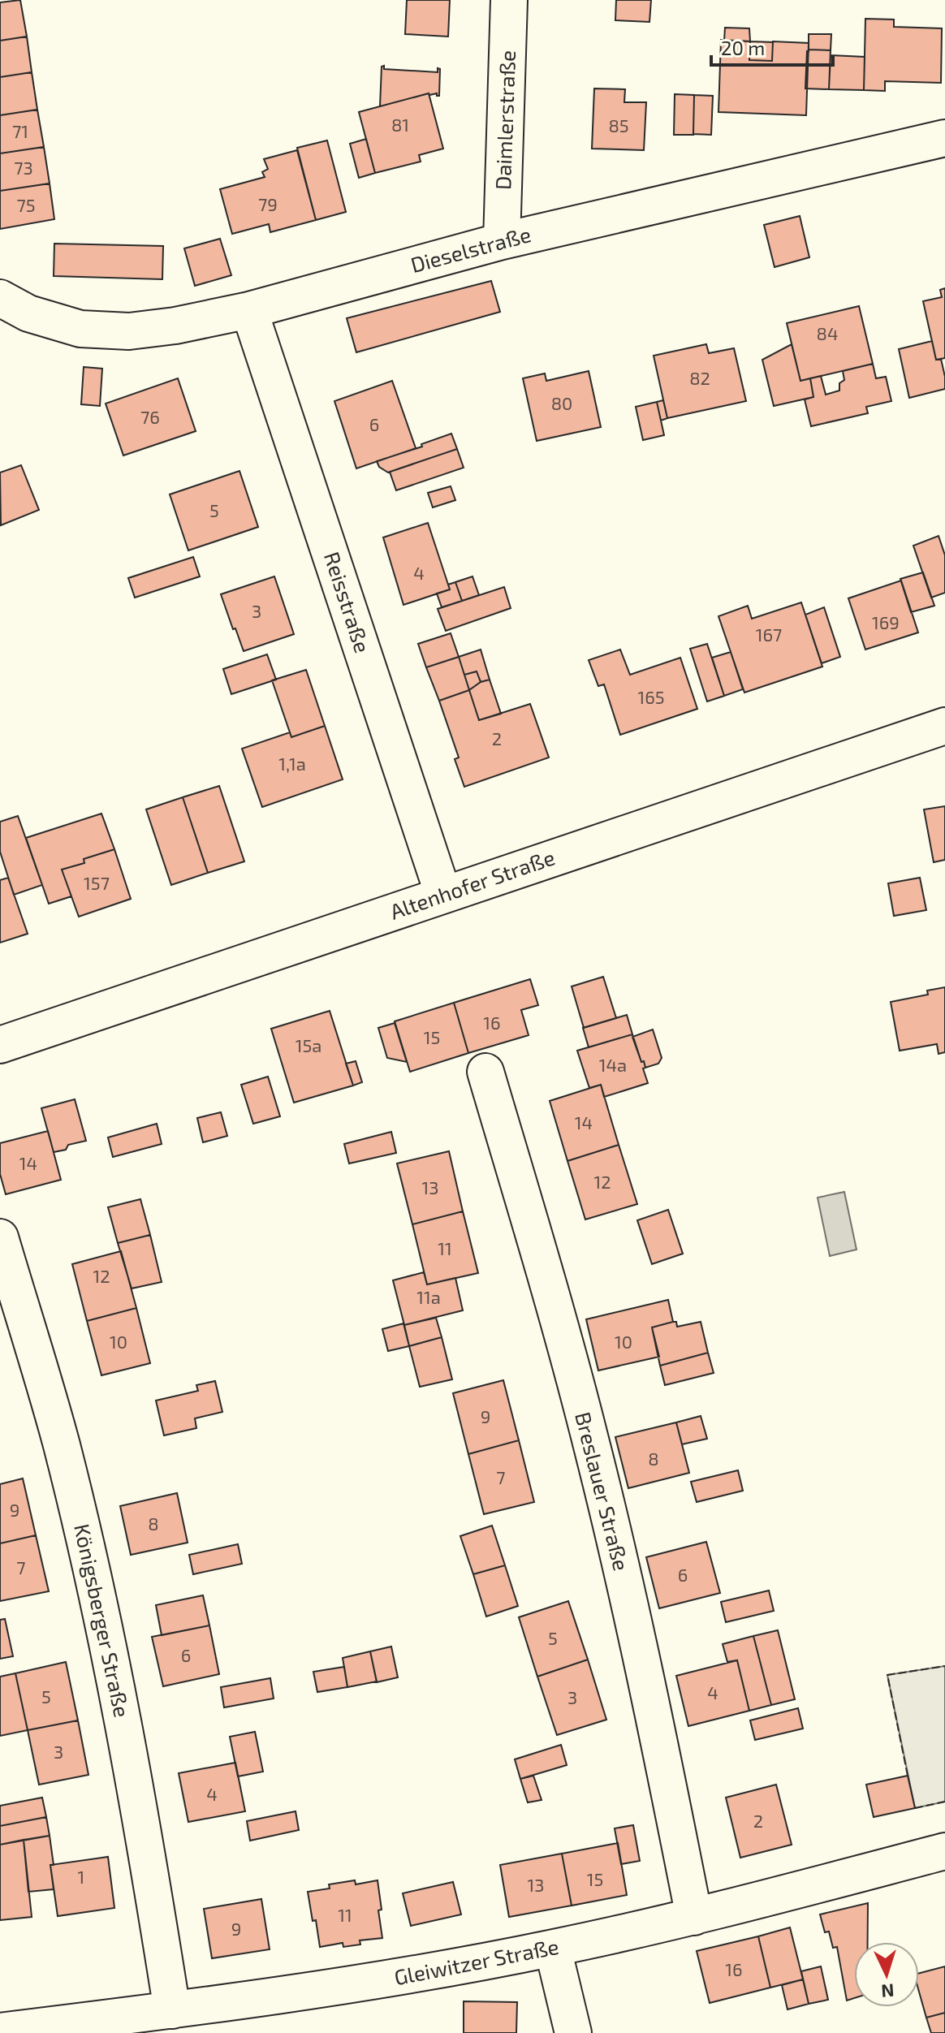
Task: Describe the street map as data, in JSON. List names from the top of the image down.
{
  "streets": {
    "street": [
      "Daimlerstraße",
      "Dieselstraße",
      "Reisstraße",
      "Altenhofer Straße",
      "Breslauer Straße",
      "Königsberger Straße",
      "Gleiwitzer Straße"
    ]
  },
  "crossings": [
    ["Daimlerstraße", "Dieselstraße"],
    ["Dieselstraße", "Reisstraße"],
    ["Reisstraße", "Altenhofer Straße"],
    ["Breslauer Straße", "Gleiwitzer Straße"],
    ["Königsberger Straße", "Gleiwitzer Straße"]
  ],
  "house_numbers": [
    "81",
    "85",
    "71",
    "73",
    "79",
    "75",
    "84",
    "82",
    "80",
    "76",
    "6",
    "5",
    "4",
    "3",
    "169",
    "167",
    "165",
    "2",
    "1,1a",
    "157",
    "16",
    "15",
    "15a",
    "14a",
    "14",
    "14",
    "12",
    "13",
    "11",
    "12",
    "11a",
    "10",
    "10",
    "9",
    "8",
    "7",
    "9",
    "8",
    "7",
    "6",
    "5",
    "6",
    "4",
    "5",
    "3",
    "3",
    "4",
    "2",
    "1",
    "15",
    "13",
    "11",
    "9",
    "16"
  ],
  "scale_bar": "20 m",
  "north": "bottom"
}
